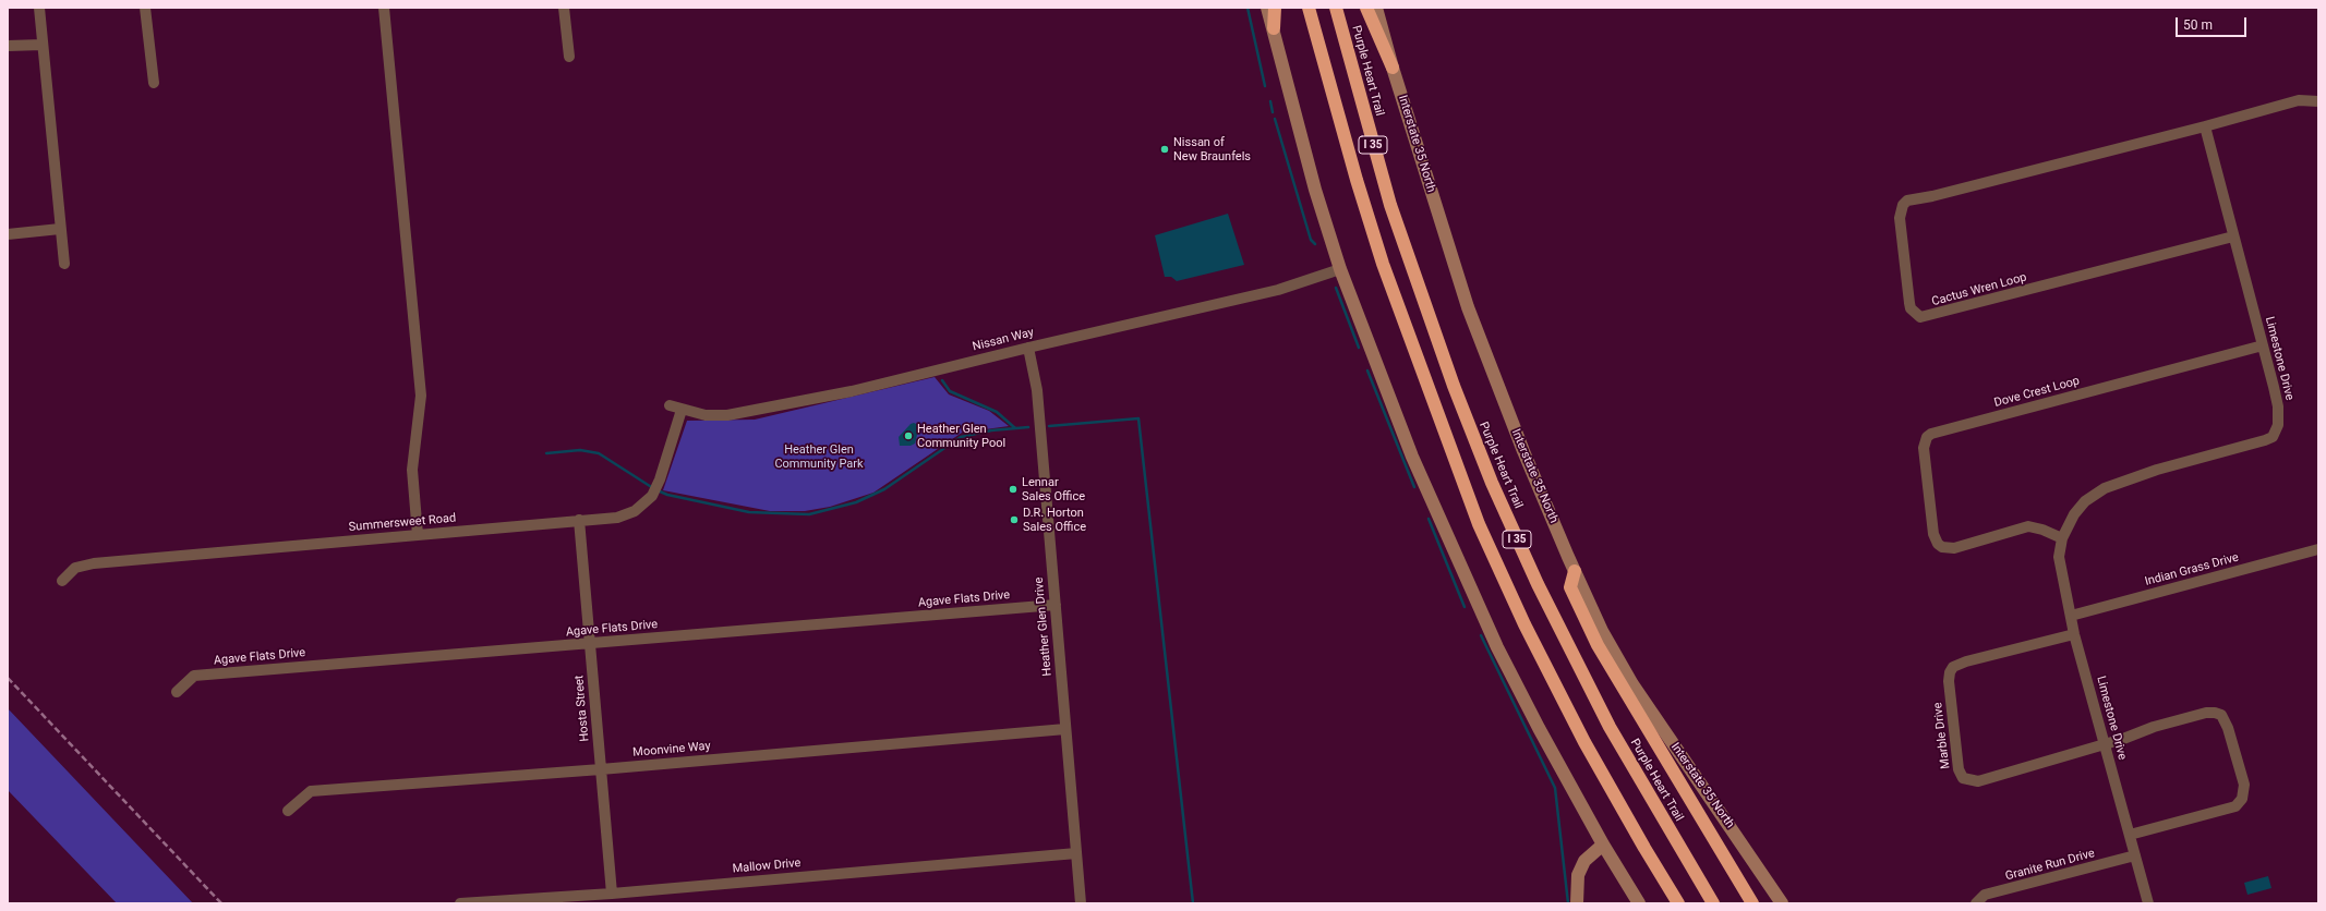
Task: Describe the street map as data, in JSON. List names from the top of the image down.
{
  "streets": {
    "highway": ["Purple Heart Trail", "I 35"],
    "main road": ["Interstate 35 North"],
    "street": [
      "Cactus Wren Loop",
      "Nissan Way",
      "Limestone Drive",
      "Dove Crest Loop",
      "Summersweet Road",
      "Indian Grass Drive",
      "Agave Flats Drive",
      "Heather Glen Drive",
      "Hosta Street",
      "Marble Drive",
      "Moonvine Way",
      "Granite Run Drive",
      "Mallow Drive"
    ]
  },
  "crossings": [
    ["Cactus Wren Loop", "Limestone Drive"],
    ["Nissan Way", "Summersweet Road"],
    ["Nissan Way", "Heather Glen Drive"],
    ["Limestone Drive", "Dove Crest Loop"],
    ["Limestone Drive", "Indian Grass Drive"],
    ["Limestone Drive", "Marble Drive"],
    ["Limestone Drive", "Granite Run Drive"],
    ["Summersweet Road", "Hosta Street"],
    ["Agave Flats Drive", "Heather Glen Drive"],
    ["Agave Flats Drive", "Hosta Street"],
    ["Heather Glen Drive", "Moonvine Way"],
    ["Heather Glen Drive", "Mallow Drive"],
    ["Hosta Street", "Moonvine Way"],
    ["Hosta Street", "Mallow Drive"]
  ],
  "parks": ["Heather Glen Community Park"],
  "places": [
    "Nissan of New Braunfels",
    "Heather Glen Community Pool",
    "Lennar Sales Office",
    "D.R. Horton Sales Office"
  ],
  "scale_bar": "50 m"
}
